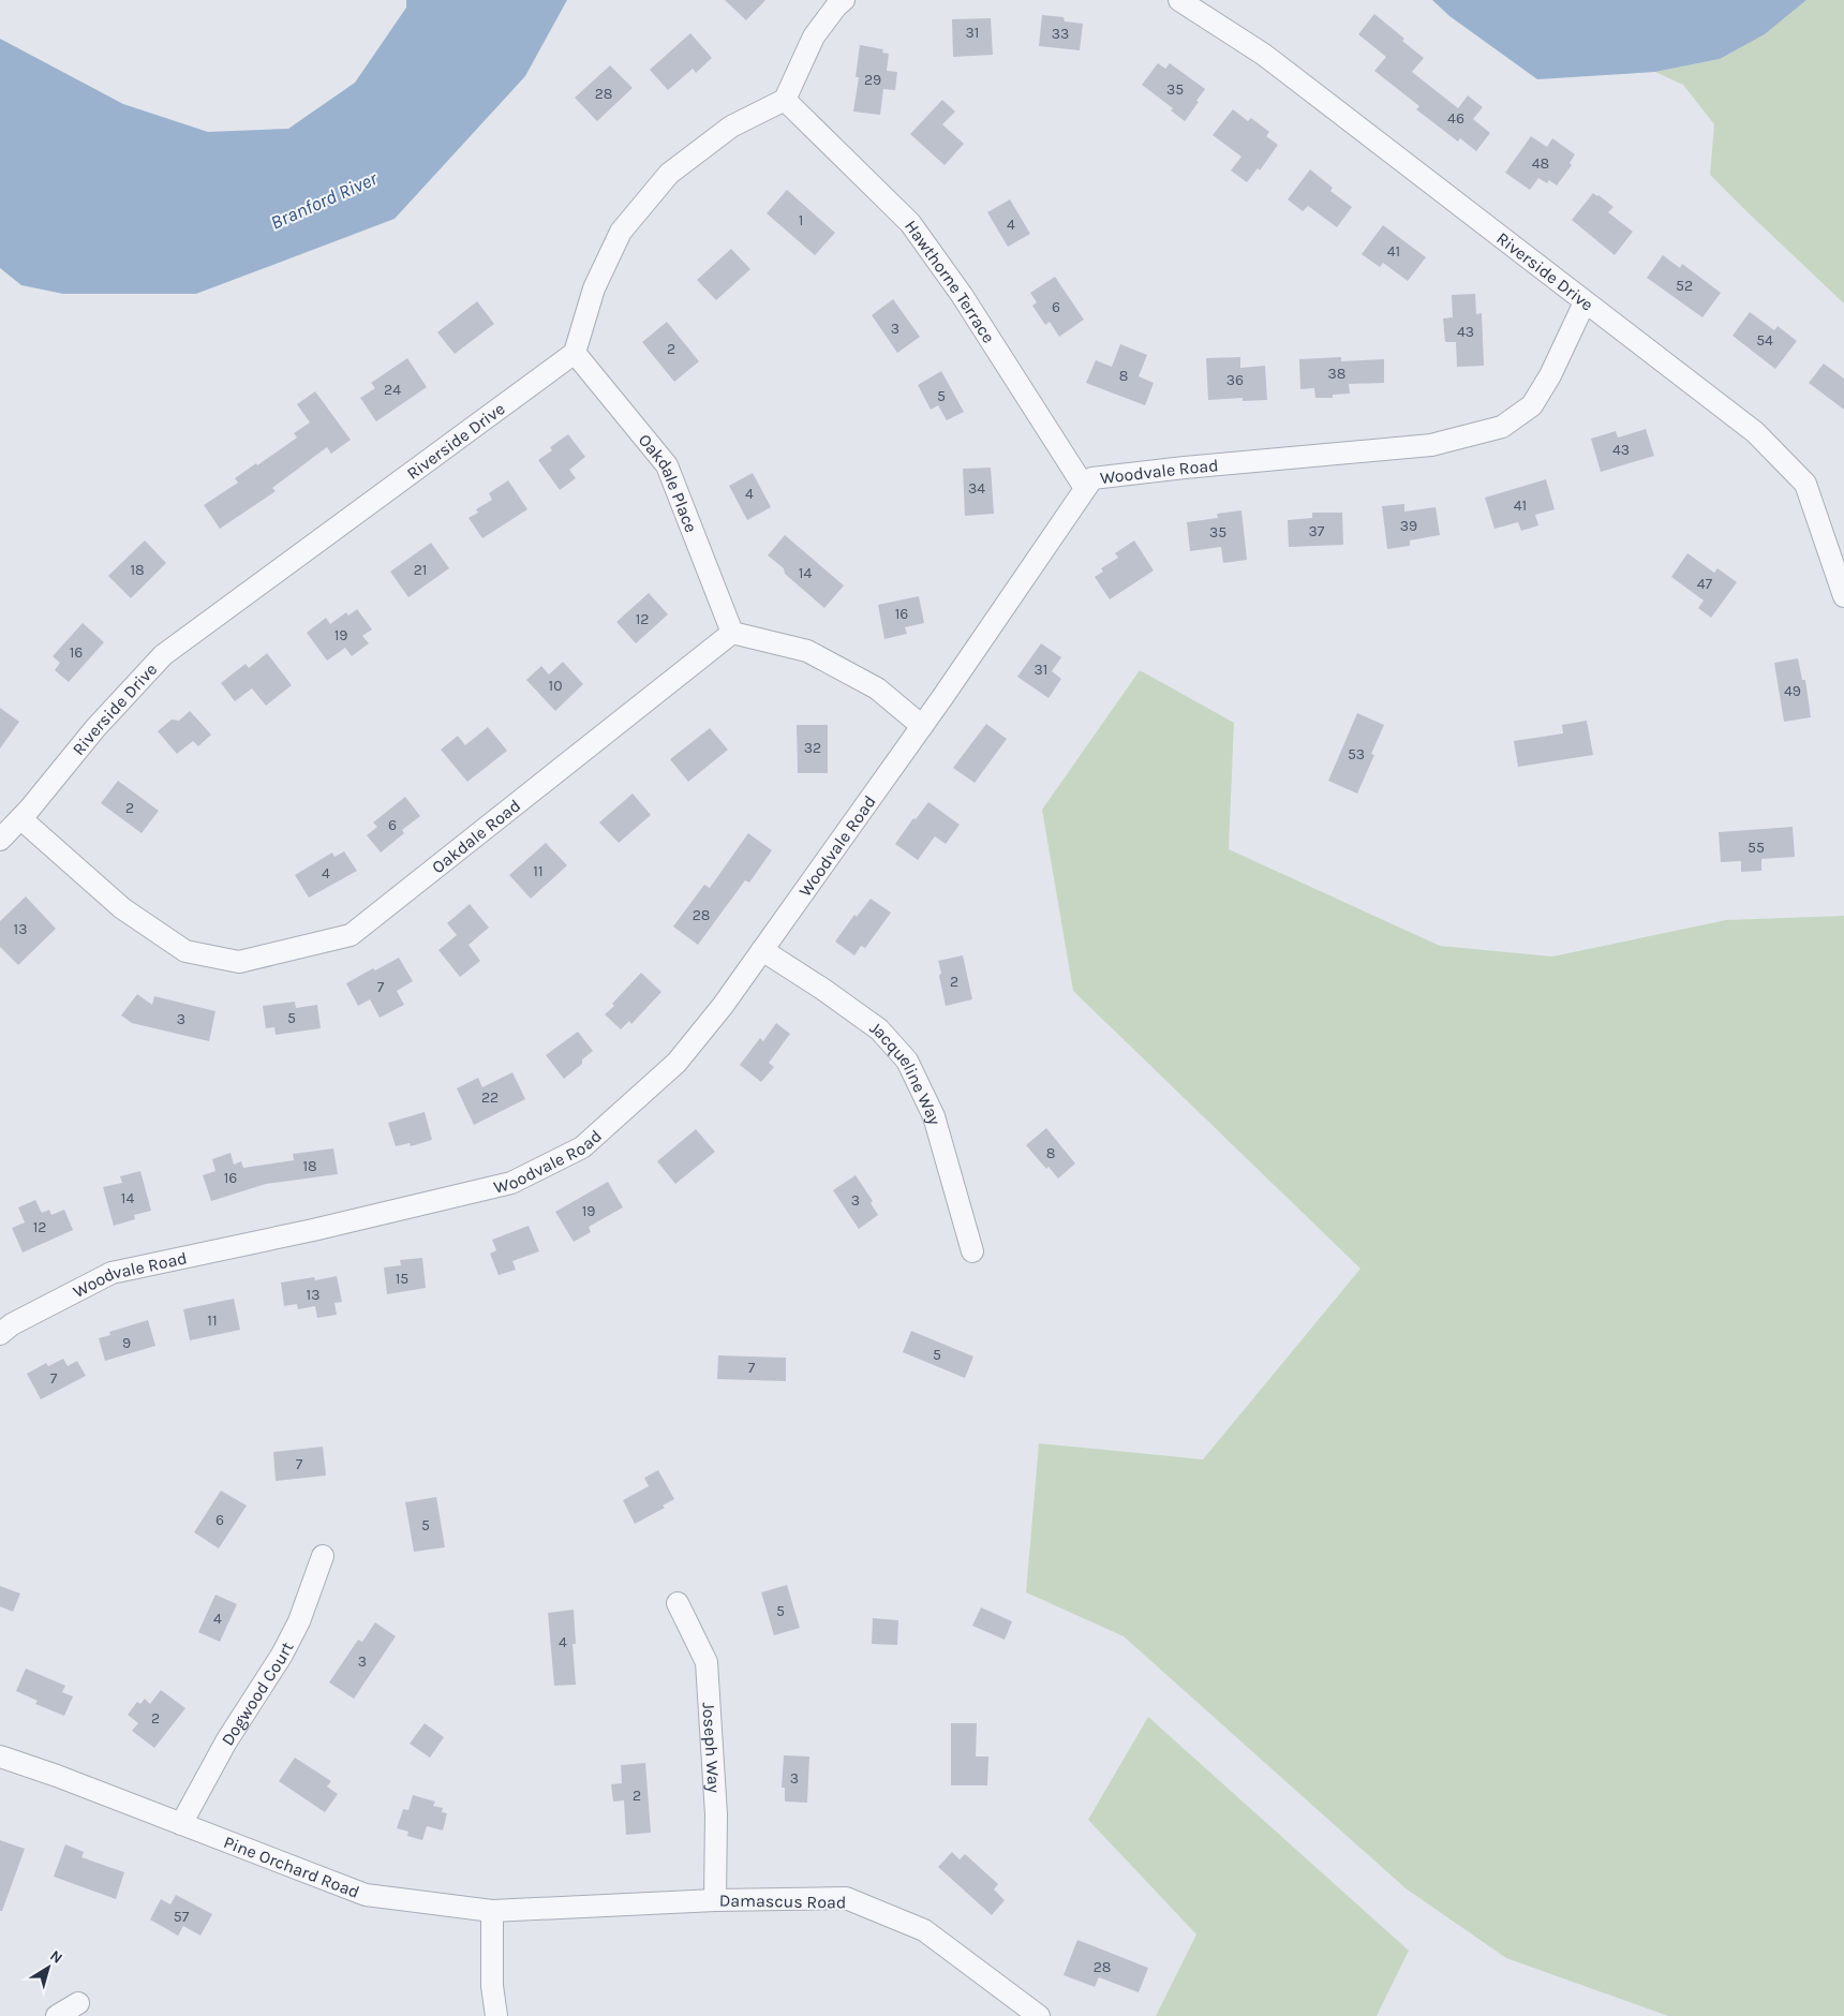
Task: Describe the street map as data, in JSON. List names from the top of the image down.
{
  "streets": {
    "street": [
      "Riverside Drive",
      "Hawthorne Terrace",
      "Woodvale Road",
      "Oakdale Place",
      "Oakdale Road",
      "Jacqueline Way",
      "Dogwood Court",
      "Joseph Way",
      "Pine Orchard Road",
      "Damascus Road"
    ]
  },
  "crossings": [
    ["Riverside Drive", "Woodvale Road"],
    ["Riverside Drive", "Oakdale Place"],
    ["Riverside Drive", "Oakdale Road"],
    ["Hawthorne Terrace", "Woodvale Road"],
    ["Woodvale Road", "Jacqueline Way"],
    ["Oakdale Place", "Oakdale Road"],
    ["Dogwood Court", "Pine Orchard Road"],
    ["Joseph Way", "Damascus Road"],
    ["Pine Orchard Road", "Damascus Road"]
  ],
  "water": ["Branford River"],
  "house_numbers": [
    "31",
    "33",
    "29",
    "35",
    "28",
    "46",
    "48",
    "1",
    "4",
    "41",
    "52",
    "6",
    "3",
    "43",
    "54",
    "2",
    "38",
    "8",
    "36",
    "24",
    "5",
    "43",
    "34",
    "4",
    "41",
    "39",
    "37",
    "35",
    "18",
    "21",
    "14",
    "47",
    "16",
    "12",
    "19",
    "16",
    "31",
    "10",
    "49",
    "32",
    "53",
    "2",
    "6",
    "55",
    "11",
    "4",
    "28",
    "13",
    "2",
    "7",
    "5",
    "3",
    "22",
    "8",
    "18",
    "16",
    "14",
    "3",
    "19",
    "12",
    "15",
    "13",
    "11",
    "9",
    "5",
    "7",
    "7",
    "7",
    "6",
    "5",
    "5",
    "4",
    "4",
    "3",
    "2",
    "3",
    "2",
    "57",
    "28"
  ],
  "north": "top right"
}
